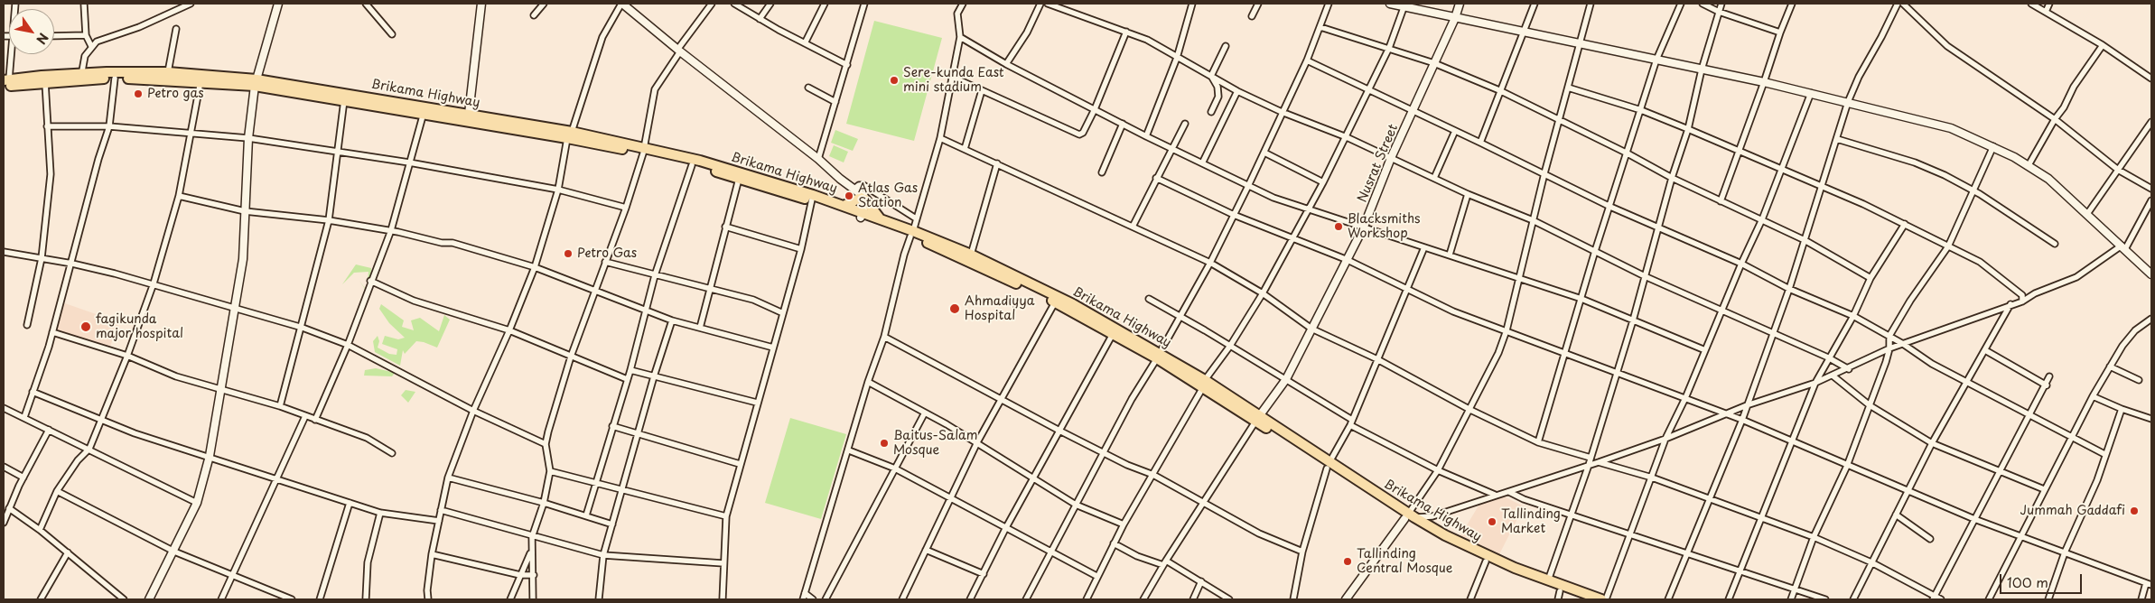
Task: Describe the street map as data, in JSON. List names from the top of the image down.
{
  "streets": {
    "highway": ["Brikama Highway"],
    "street": ["Nusrat Street"]
  },
  "crossings": [
    ["Brikama Highway", "Nusrat Street"]
  ],
  "places": [
    "Sere-kunda East mini stadium",
    "Petro gas",
    "Atlas Gas Station",
    "Blacksmiths Workshop",
    "Petro Gas",
    "Ahmadiyya Hospital",
    "fagikunda major hospital",
    "Baitus-Salam Mosque",
    "Jummah Gaddafi",
    "Tallinding Market",
    "Tallinding Central Mosque"
  ],
  "scale_bar": "100 m",
  "north": "bottom right"
}
